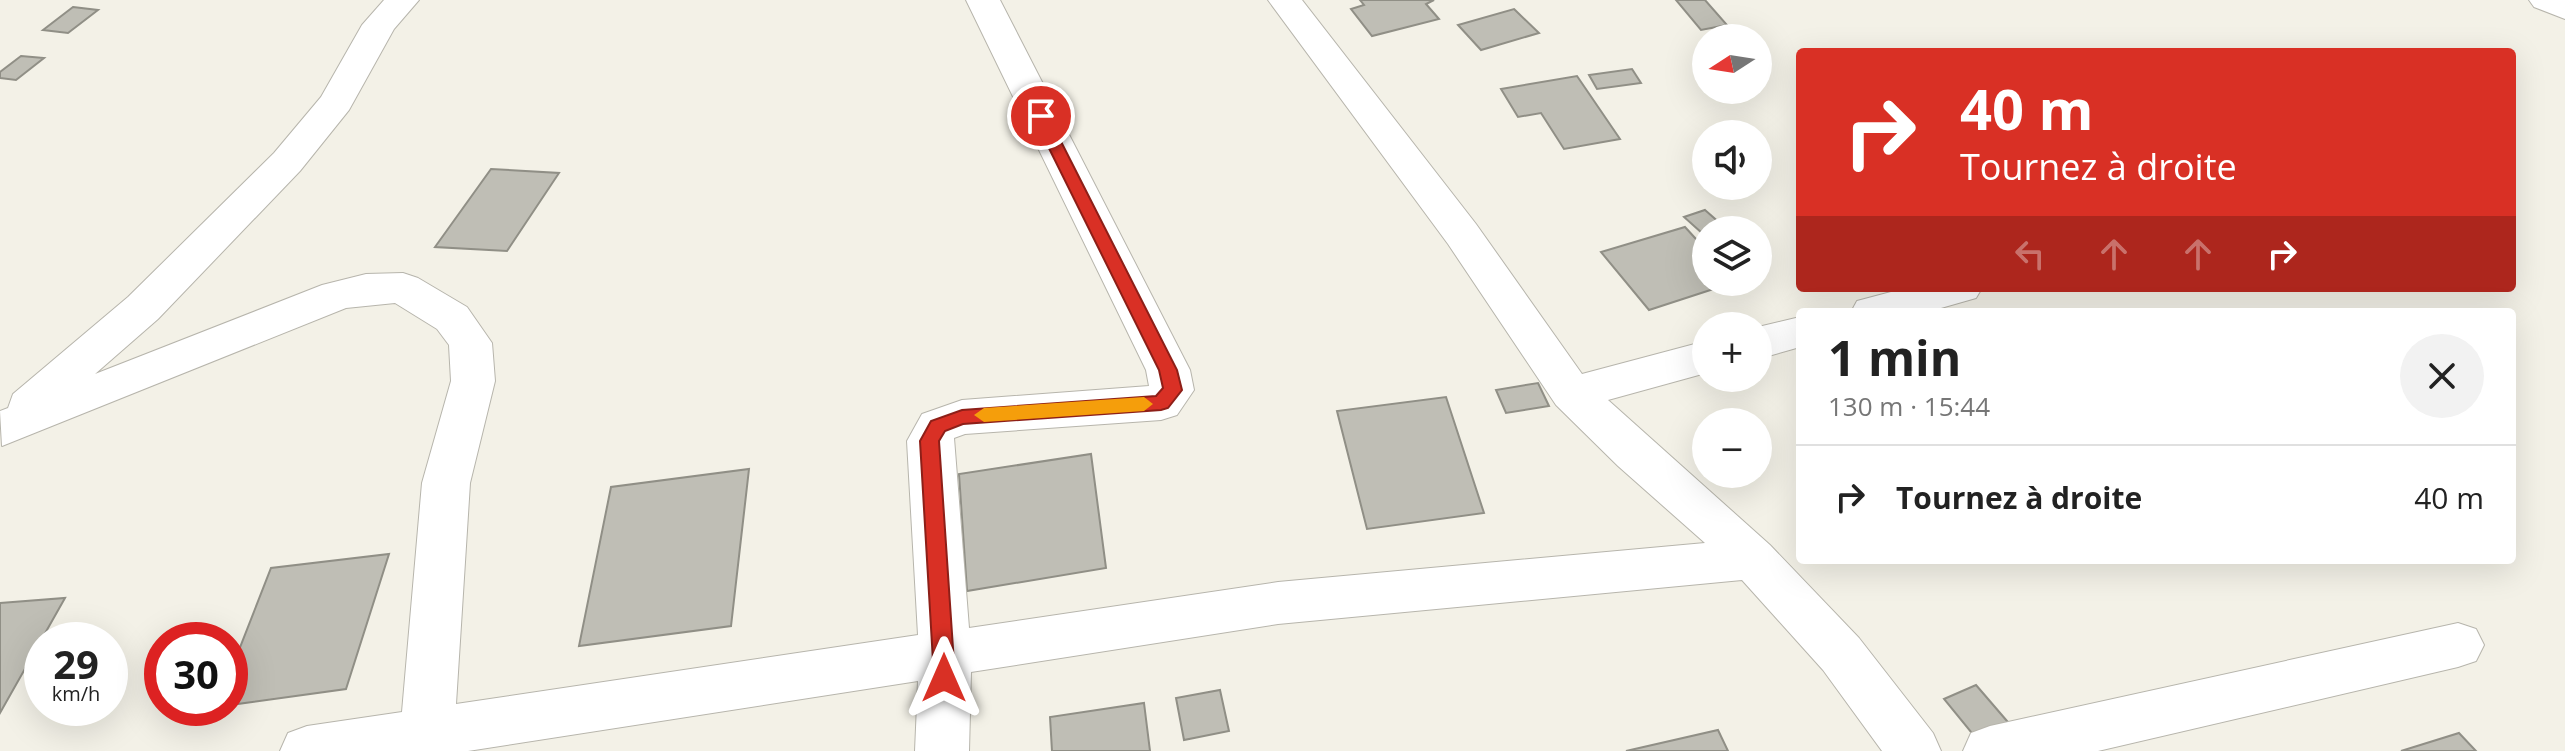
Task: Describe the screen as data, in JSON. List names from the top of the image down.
{
  "north": "left",
  "page": {
    "map_buttons": ["+", "−"],
    "turn": ["40 m", "Tournez à droite"],
    "heading": ["1 min", "130 m · 15:44"],
    "list": [
      {
        "name": "Tournez à droite",
        "value": "40 m"
      }
    ],
    "speed": "29 km/h",
    "limit": "30"
  }
}
